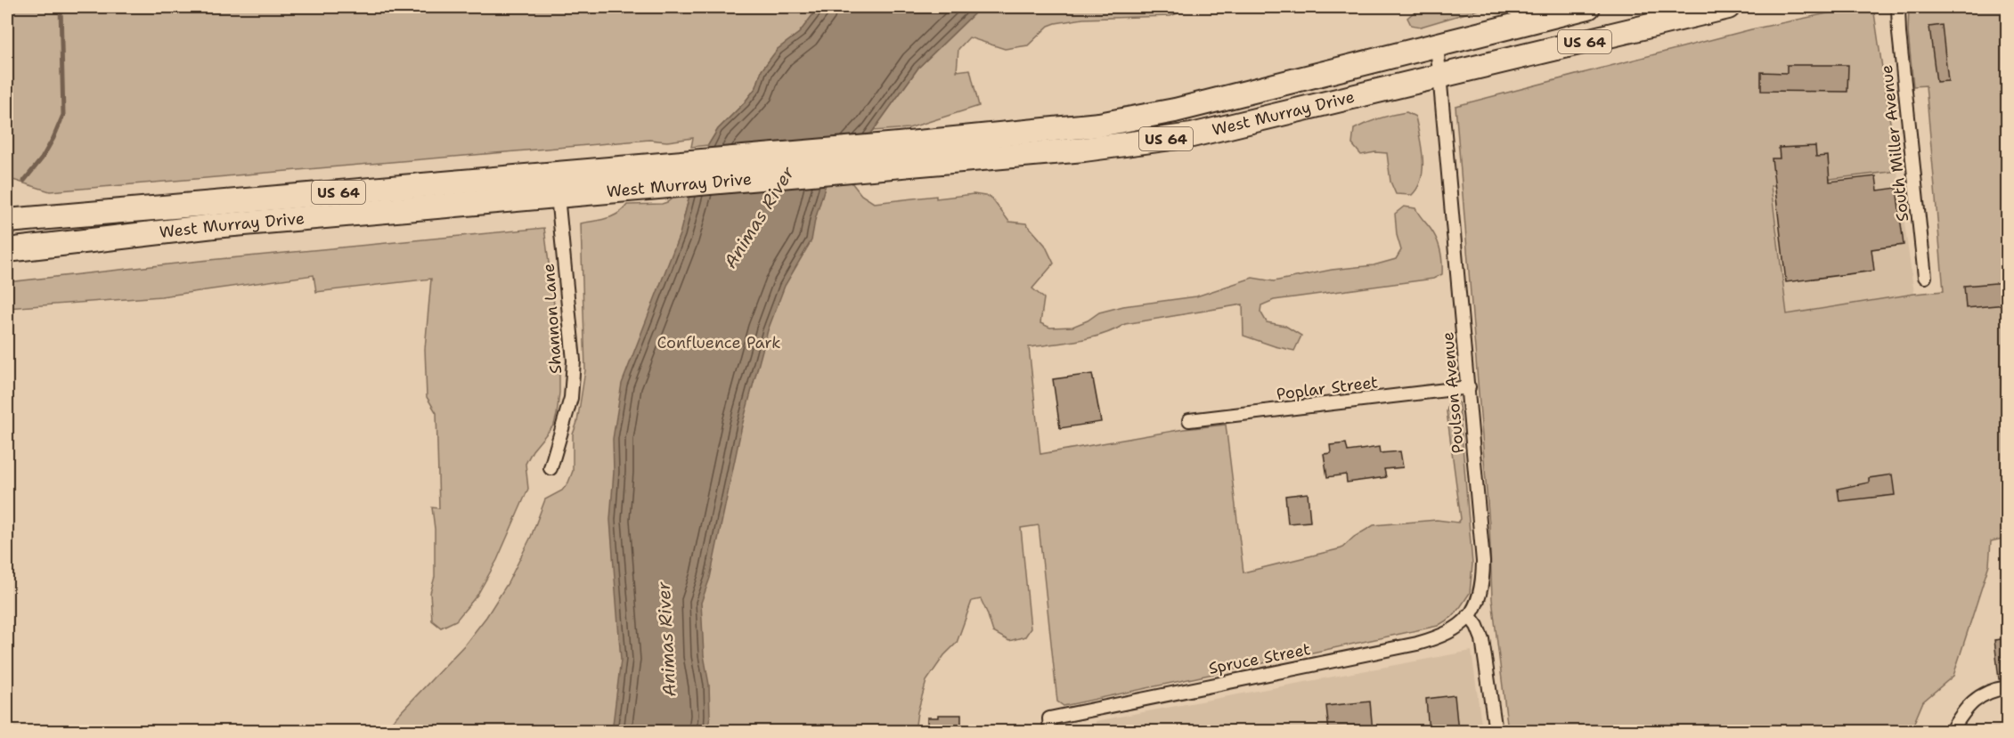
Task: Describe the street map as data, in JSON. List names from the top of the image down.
{
  "streets": {
    "highway": ["US 64", "West Murray Drive"],
    "street": [
      "South Miller Avenue",
      "Shannon Lane",
      "Poplar Street",
      "Poulson Avenue",
      "Spruce Street"
    ]
  },
  "crossings": [
    ["US 64", "West Murray Drive"],
    ["US 64", "Poulson Avenue"],
    ["West Murray Drive", "Shannon Lane"],
    ["West Murray Drive", "Poulson Avenue"],
    ["Poplar Street", "Poulson Avenue"],
    ["Poulson Avenue", "Spruce Street"]
  ],
  "water": ["Animas River"],
  "parks": ["Confluence Park"]
}
